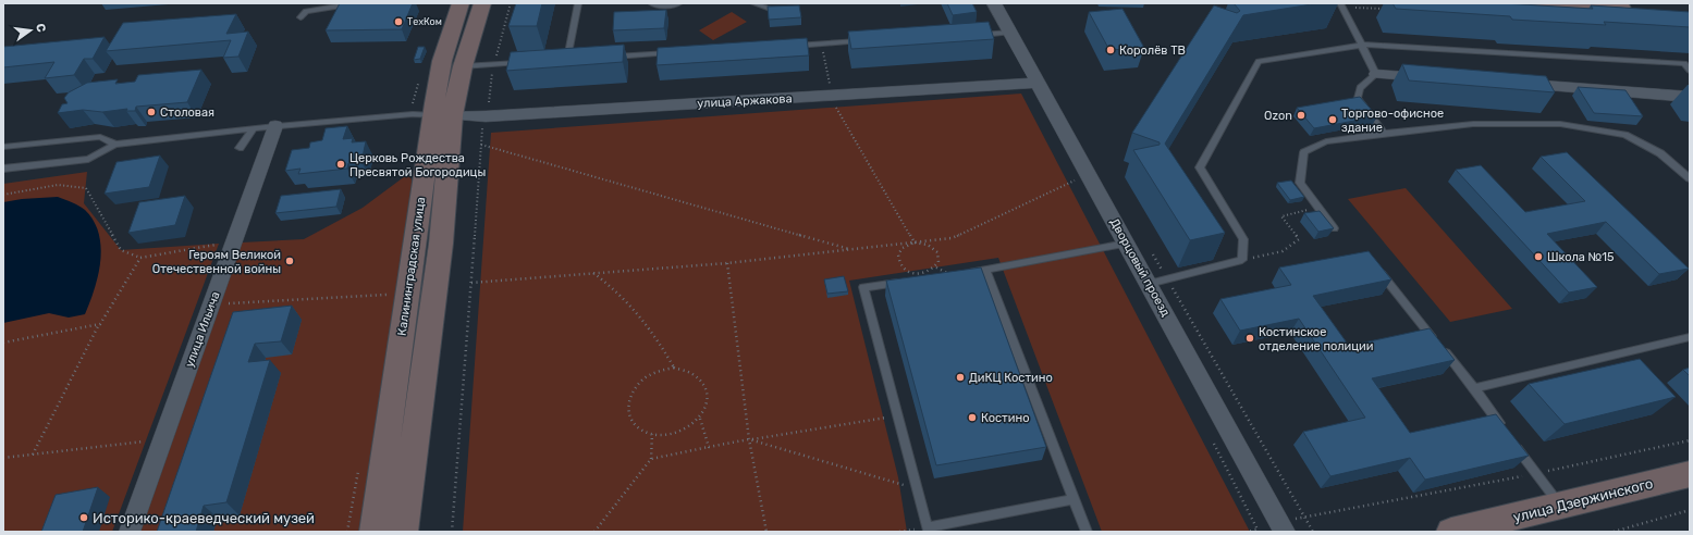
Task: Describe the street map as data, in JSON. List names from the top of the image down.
{
  "streets": {
    "main road": ["Калининградская улица", "улица Дзержинского"],
    "street": ["улица Аржакова", "Дворцовый проезд", "улица Ильича"]
  },
  "crossings": [
    ["улица Аржакова", "Калининградская улица"],
    ["улица Аржакова", "Дворцовый проезд"]
  ],
  "places": [
    "ТехКом",
    "Королёв ТВ",
    "Столовая",
    "Ozon",
    "Торгово-офисное здание",
    "Церковь Рождества Пресвятой Богородицы",
    "Школа №15",
    "Героям Великой Отечественной войны",
    "Костинское отделение полиции",
    "ДиКЦ Костино",
    "Костино",
    "Историко-краеведческий музей"
  ],
  "north": "right"
}
